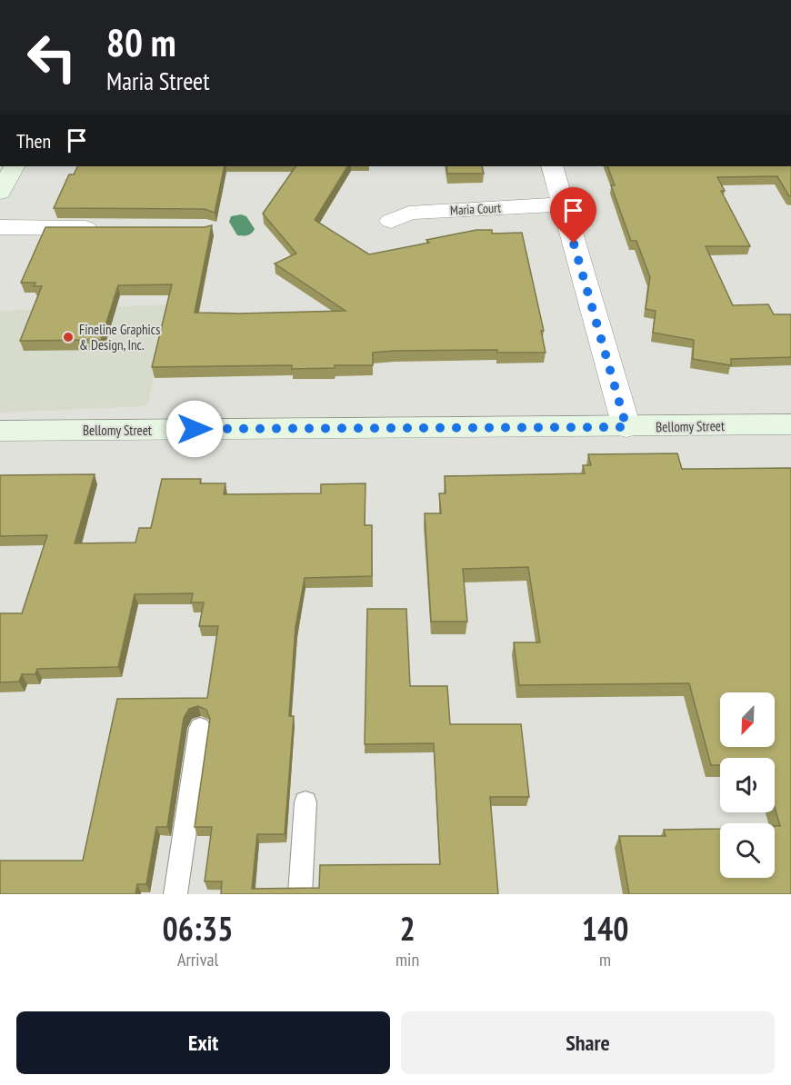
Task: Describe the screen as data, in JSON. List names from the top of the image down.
{
  "streets": {
    "main road": ["Bellomy Street"],
    "street": ["Maria Court"]
  },
  "places": ["Fineline Graphics & Design, Inc."],
  "north": "bottom left",
  "page": {
    "turn": ["80 m", "Maria Street"],
    "then": "Then",
    "eta": [
      "06:35",
      "Arrival",
      "2",
      "min",
      "140",
      "m"
    ],
    "buttons": ["Exit", "Share"]
  }
}
